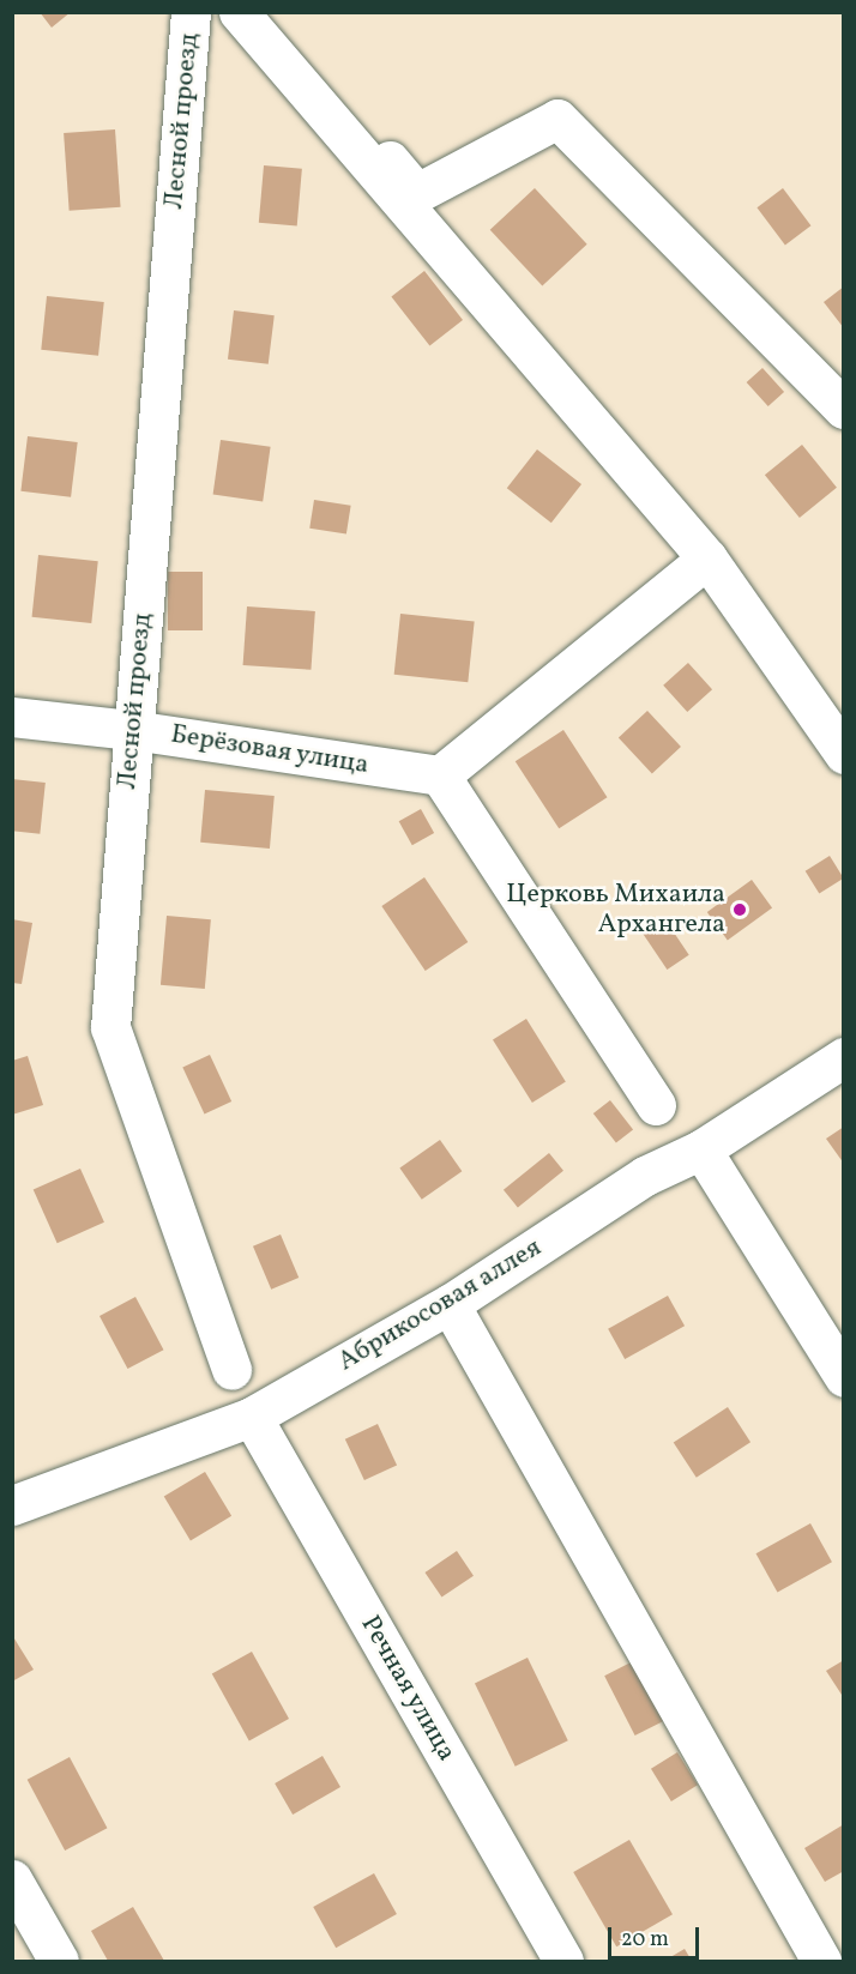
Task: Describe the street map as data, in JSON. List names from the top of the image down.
{
  "streets": {
    "street": [
      "Лесной проезд",
      "Берёзовая улица",
      "Абрикосовая аллея",
      "Речная улица"
    ]
  },
  "crossings": [
    ["Лесной проезд", "Берёзовая улица"],
    ["Абрикосовая аллея", "Речная улица"]
  ],
  "places": ["Церковь Михаила Архангела"],
  "scale_bar": "20 m"
}
